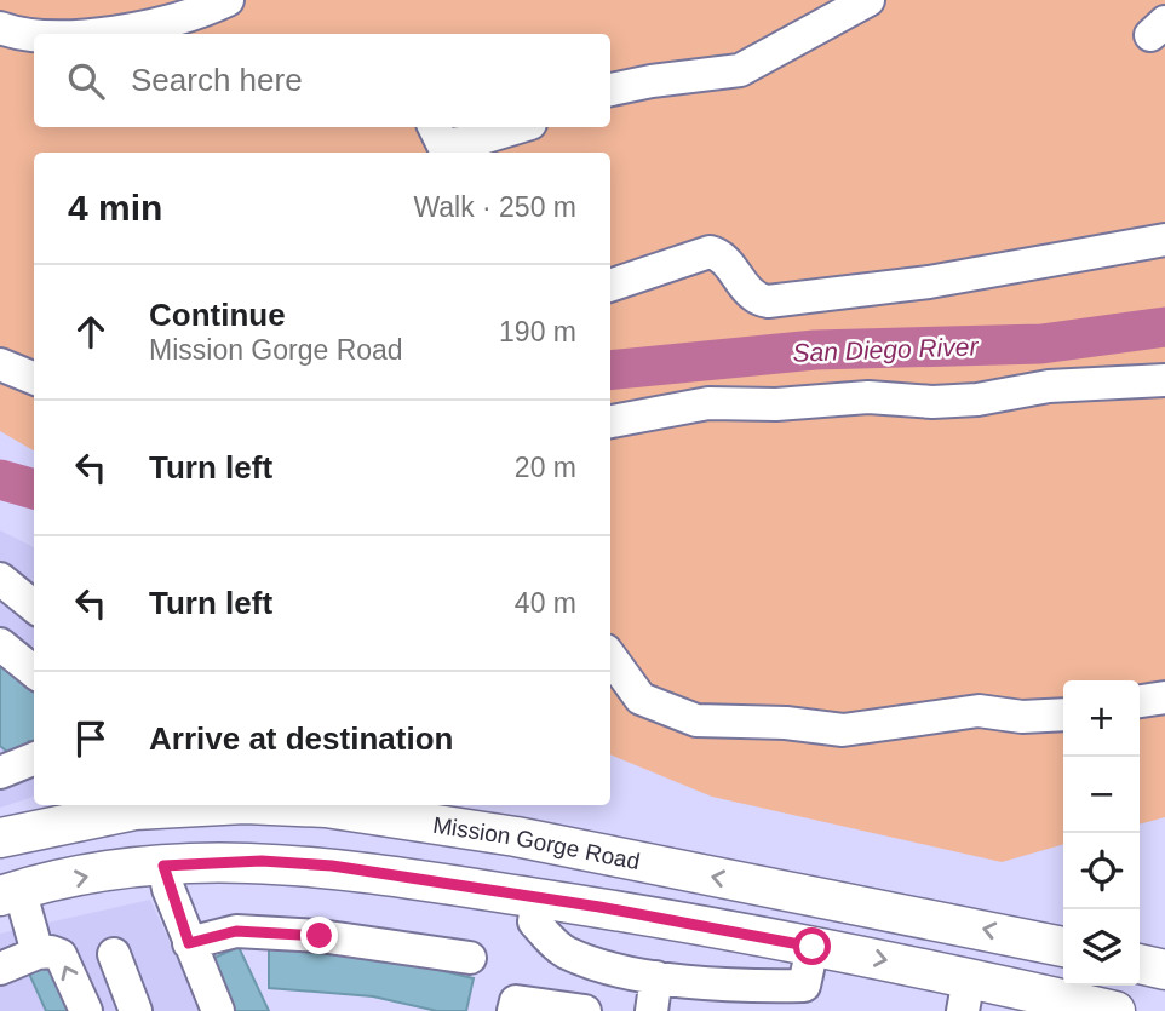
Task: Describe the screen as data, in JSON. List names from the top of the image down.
{
  "streets": {
    "main road": ["Mission Gorge Road"]
  },
  "water": ["San Diego River"],
  "page": {
    "search": "Search here",
    "heading": ["4 min", "Walk · 250 m"],
    "list": [
      ["Continue", "Mission Gorge Road", "190 m"],
      ["Turn left", "20 m"],
      ["Turn left", "40 m"],
      "Arrive at destination"
    ],
    "map_buttons": ["+", "−"]
  }
}
